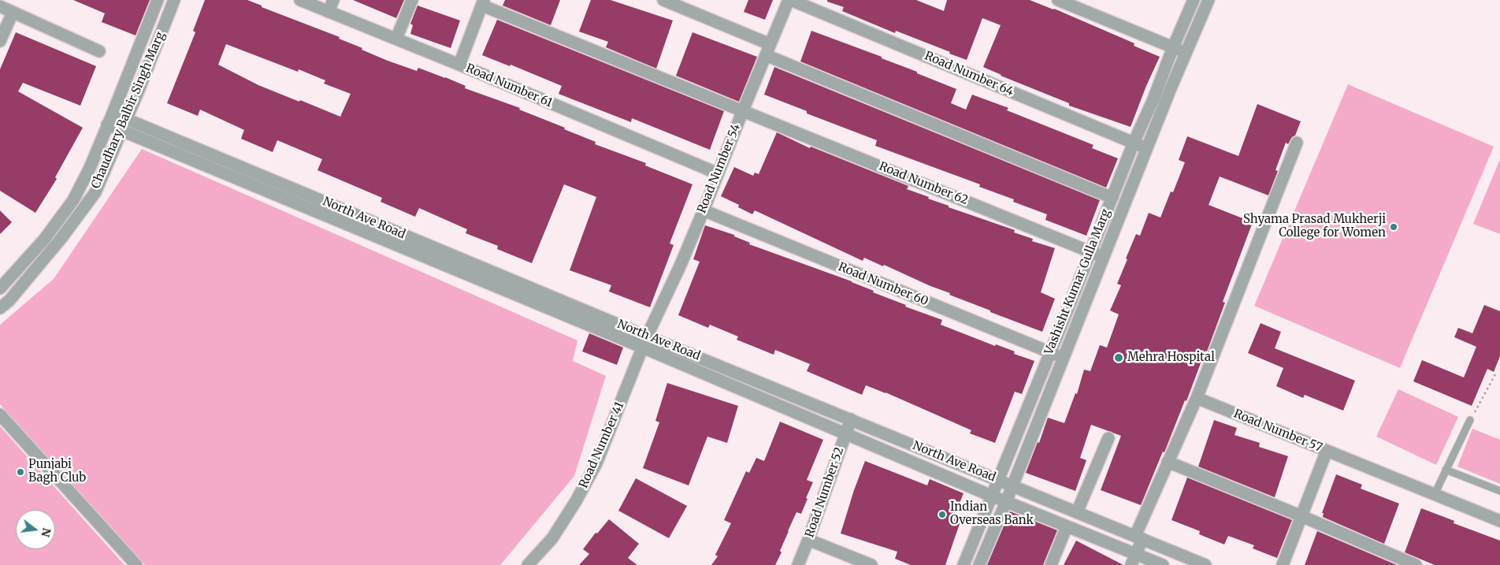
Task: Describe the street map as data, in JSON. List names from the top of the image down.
{
  "streets": {
    "street": [
      "Road Number 64",
      "Road Number 61",
      "Chaudhary Balbir Singh Marg",
      "Road Number 54",
      "Road Number 62",
      "North Ave Road",
      "Vashisht Kumar Gulla Marg",
      "Road Number 60",
      "Road Number 57",
      "Road Number 41",
      "Road Number 52"
    ]
  },
  "crossings": [
    ["Road Number 64", "Road Number 54"],
    ["Road Number 64", "Vashisht Kumar Gulla Marg"],
    ["Road Number 61", "Road Number 54"],
    ["Chaudhary Balbir Singh Marg", "North Ave Road"],
    ["Road Number 54", "Road Number 62"],
    ["Road Number 54", "North Ave Road"],
    ["Road Number 54", "Road Number 60"],
    ["Road Number 54", "Road Number 41"],
    ["Road Number 62", "Vashisht Kumar Gulla Marg"],
    ["North Ave Road", "Vashisht Kumar Gulla Marg"],
    ["North Ave Road", "Road Number 41"],
    ["North Ave Road", "Road Number 52"],
    ["Vashisht Kumar Gulla Marg", "Road Number 60"]
  ],
  "places": [
    "Shyama Prasad Mukherji College for Women",
    "Mehra Hospital",
    "Punjabi Bagh Club",
    "Indian Overseas Bank"
  ],
  "north": "right"
}
